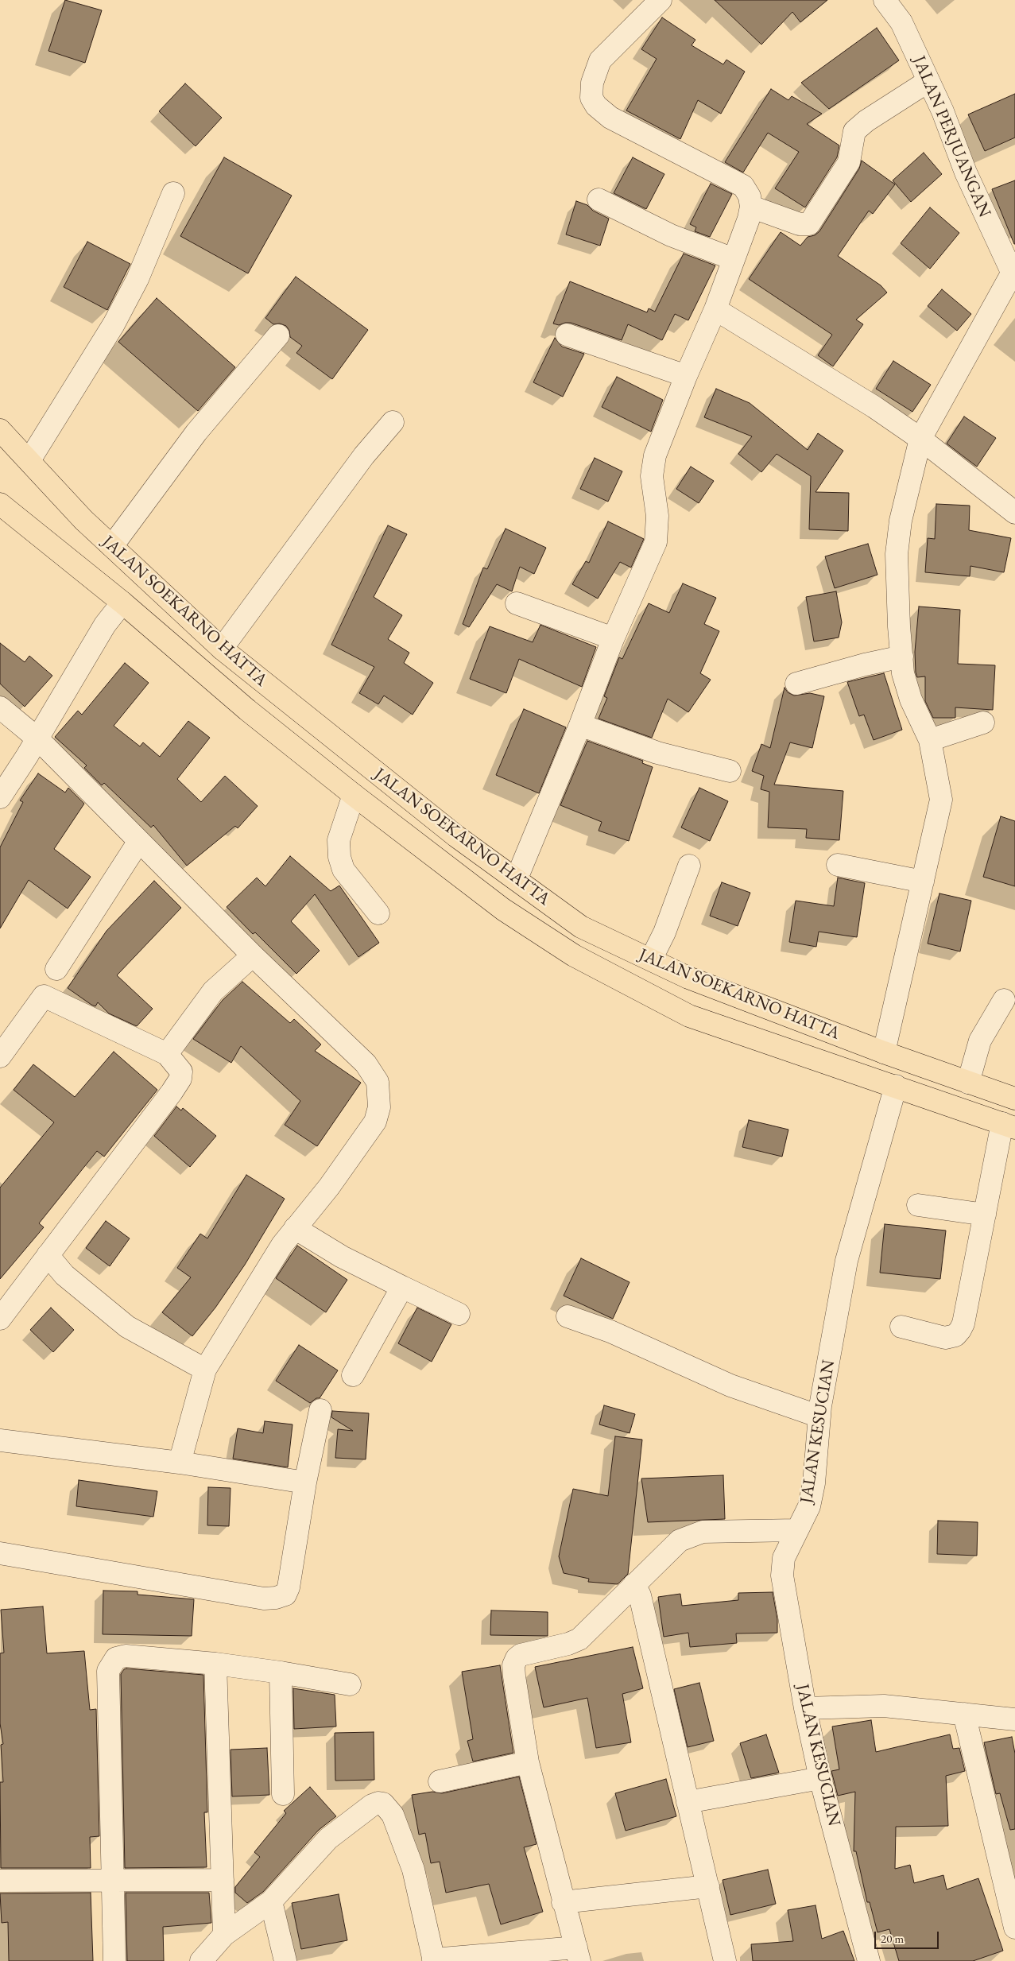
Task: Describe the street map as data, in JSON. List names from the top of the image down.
{
  "streets": {
    "highway": ["JALAN SOEKARNO HATTA"],
    "street": ["JALAN PERJUANGAN", "JALAN KESUCIAN"]
  },
  "crossings": [
    ["JALAN SOEKARNO HATTA", "JALAN KESUCIAN"]
  ],
  "scale_bar": "20 m"
}
